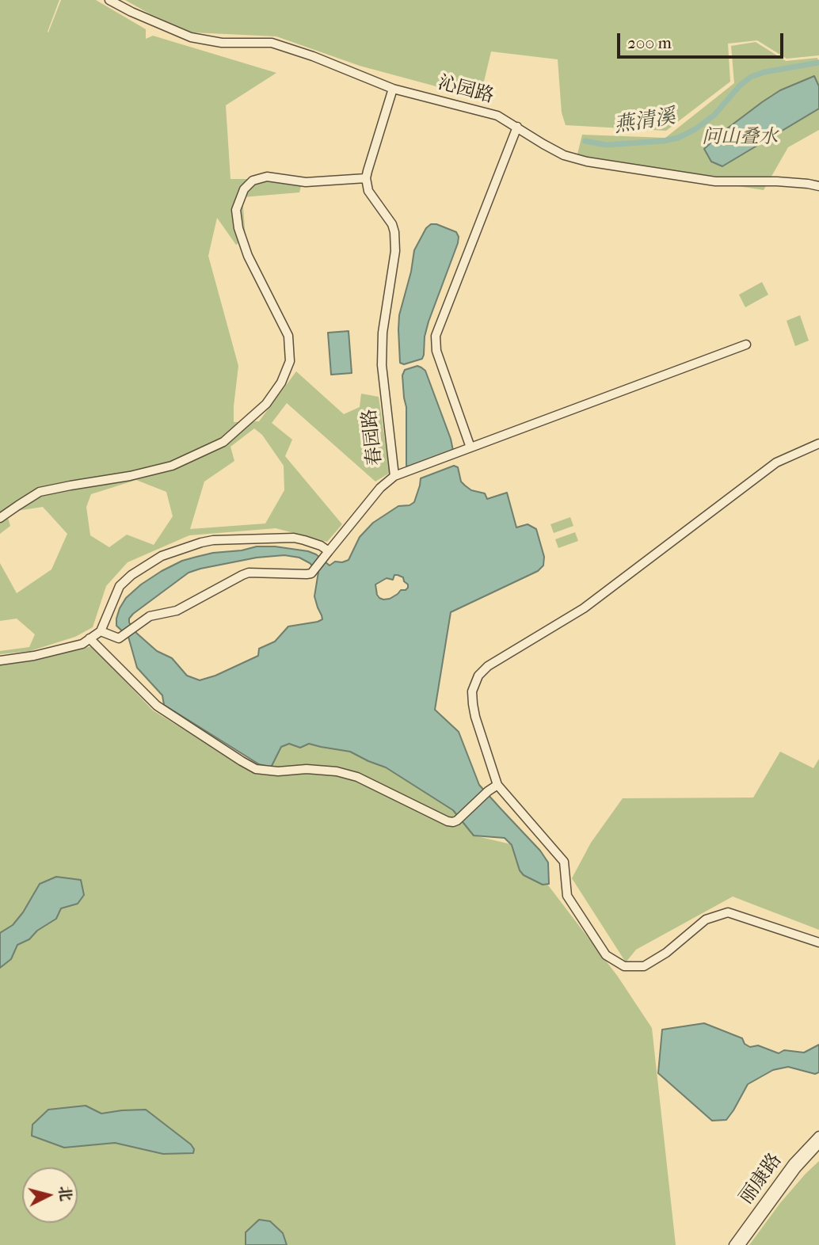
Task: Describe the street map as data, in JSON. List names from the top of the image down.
{
  "streets": {
    "street": ["沁园路", "春园路", "丽康路"]
  },
  "water": ["燕清溪"],
  "parks": ["问山叠水"],
  "scale_bar": "200 m",
  "north": "right"
}
